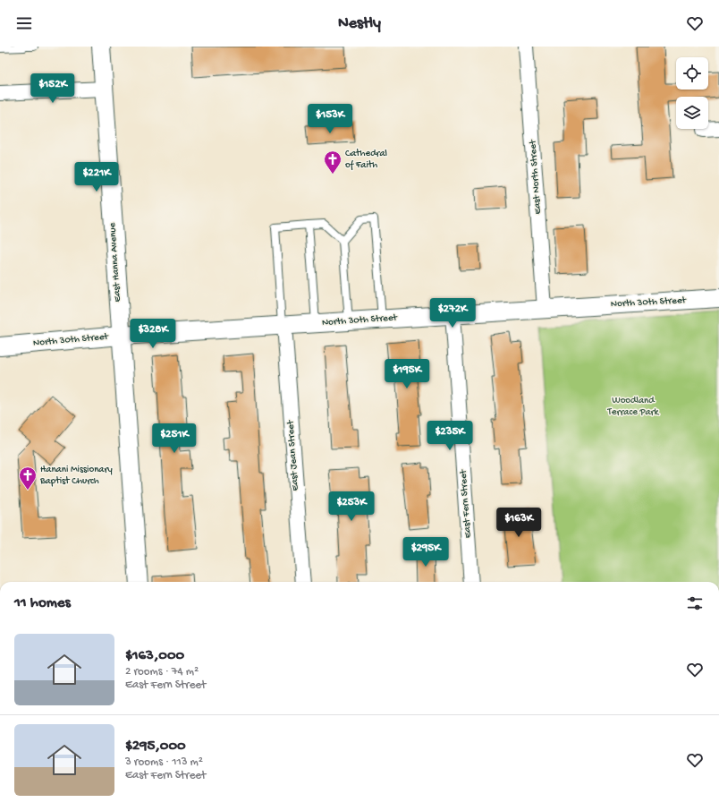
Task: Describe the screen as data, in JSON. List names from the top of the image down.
{
  "streets": {
    "street": [
      "East North Street",
      "East Hanna Avenue",
      "North 30th Street",
      "East Jean Street",
      "East Fern Street"
    ]
  },
  "crossings": [
    ["East North Street", "North 30th Street"],
    ["East Hanna Avenue", "North 30th Street"],
    ["North 30th Street", "East Jean Street"],
    ["North 30th Street", "East Fern Street"]
  ],
  "parks": ["Woodland Terrace Park"],
  "places": {
    "church": ["Cathedral of Faith", "Hanani Missionary Baptist Church"]
  },
  "page": {
    "header": "Nestly",
    "price": [
      "$152K",
      "$153K",
      "$221K",
      "$272K",
      "$328K",
      "$195K",
      "$235K",
      "$251K",
      "$253K",
      "$163K",
      "$295K"
    ],
    "heading": "11 homes",
    "list": [
      {
        "name": "$163,000",
        "note": "2 rooms · 74 m² · East Fern Street"
      },
      {
        "name": "$295,000",
        "note": "3 rooms · 113 m² · East Fern Street"
      }
    ]
  }
}
